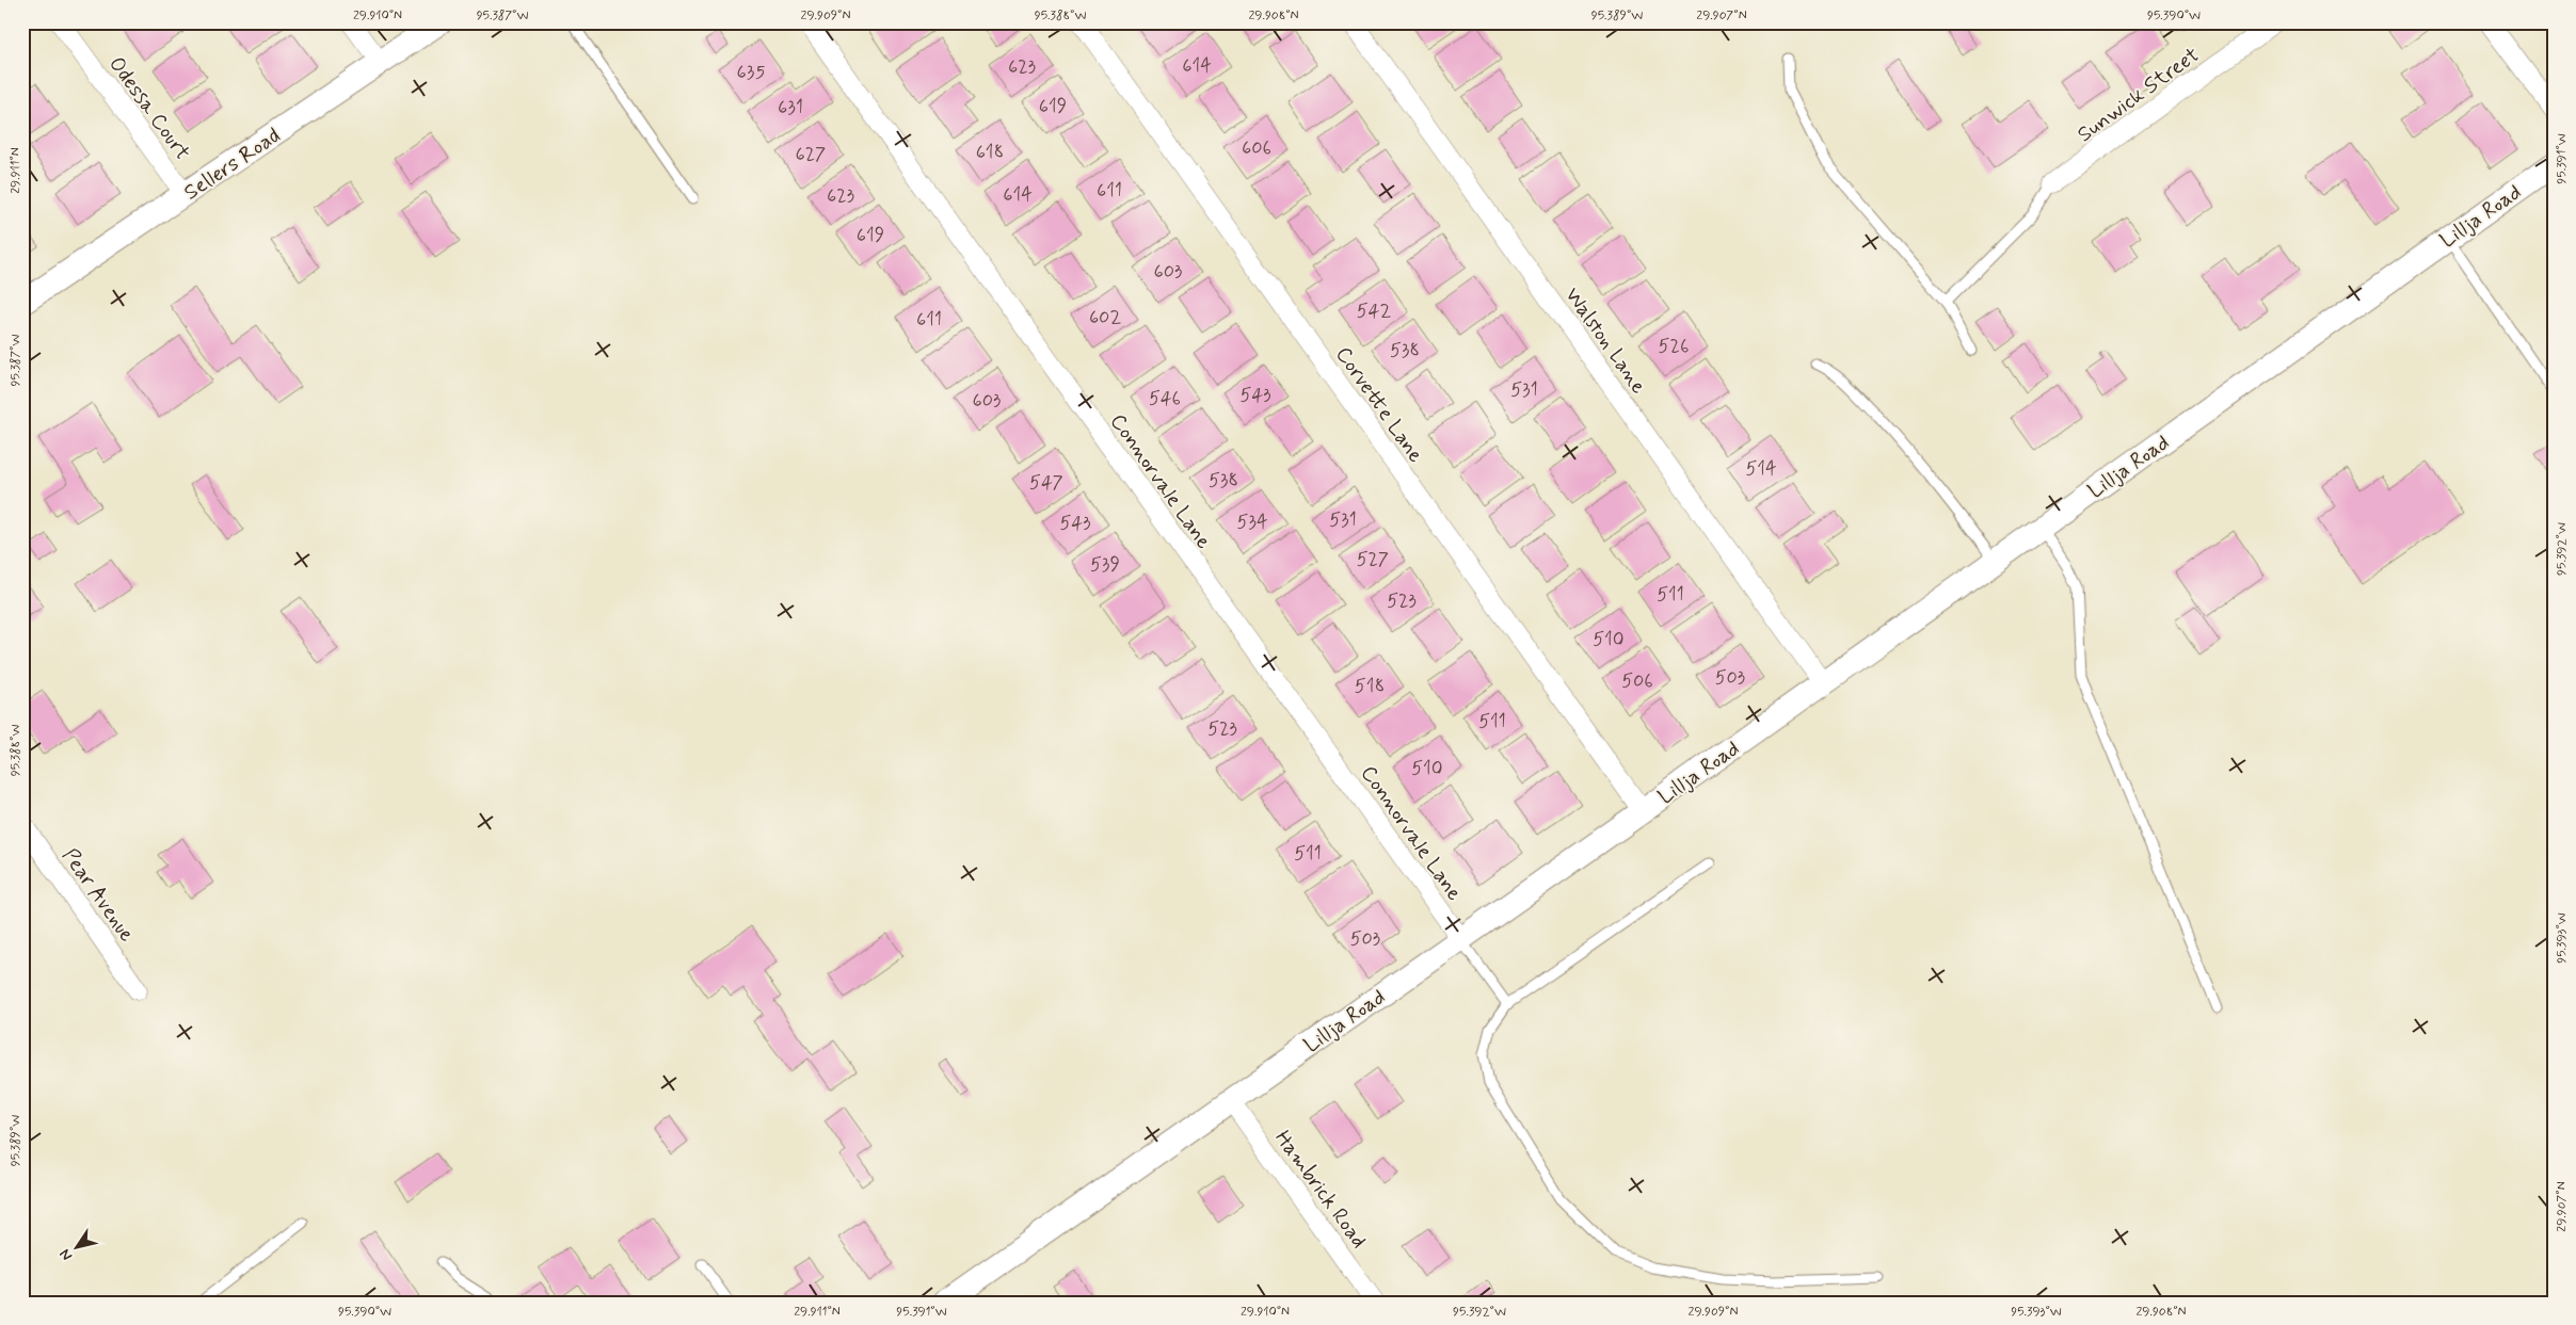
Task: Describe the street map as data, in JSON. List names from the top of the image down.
{
  "streets": {
    "street": [
      "Sunwick Street",
      "Odessa Court",
      "Sellers Road",
      "Lillja Road",
      "Walston Lane",
      "Corvette Lane",
      "Connorvale Lane",
      "Pear Avenue",
      "Hambrick Road"
    ]
  },
  "crossings": [
    ["Odessa Court", "Sellers Road"],
    ["Lillja Road", "Walston Lane"],
    ["Lillja Road", "Corvette Lane"],
    ["Lillja Road", "Connorvale Lane"],
    ["Lillja Road", "Hambrick Road"]
  ],
  "house_numbers": [
    "614",
    "623",
    "635",
    "619",
    "631",
    "606",
    "618",
    "627",
    "611",
    "614",
    "623",
    "619",
    "603",
    "542",
    "602",
    "611",
    "526",
    "538",
    "531",
    "543",
    "546",
    "603",
    "514",
    "538",
    "547",
    "531",
    "534",
    "543",
    "527",
    "539",
    "511",
    "523",
    "510",
    "503",
    "506",
    "518",
    "511",
    "523",
    "510",
    "511",
    "503"
  ],
  "north": "bottom left",
  "coordinates": [
    "29.910°N",
    "95.387°W",
    "29.909°N",
    "95.388°W",
    "29.908°N",
    "95.389°W",
    "29.907°N",
    "95.390°W",
    "95.391°W",
    "29.911°N",
    "95.392°W",
    "95.393°W"
  ]
}
